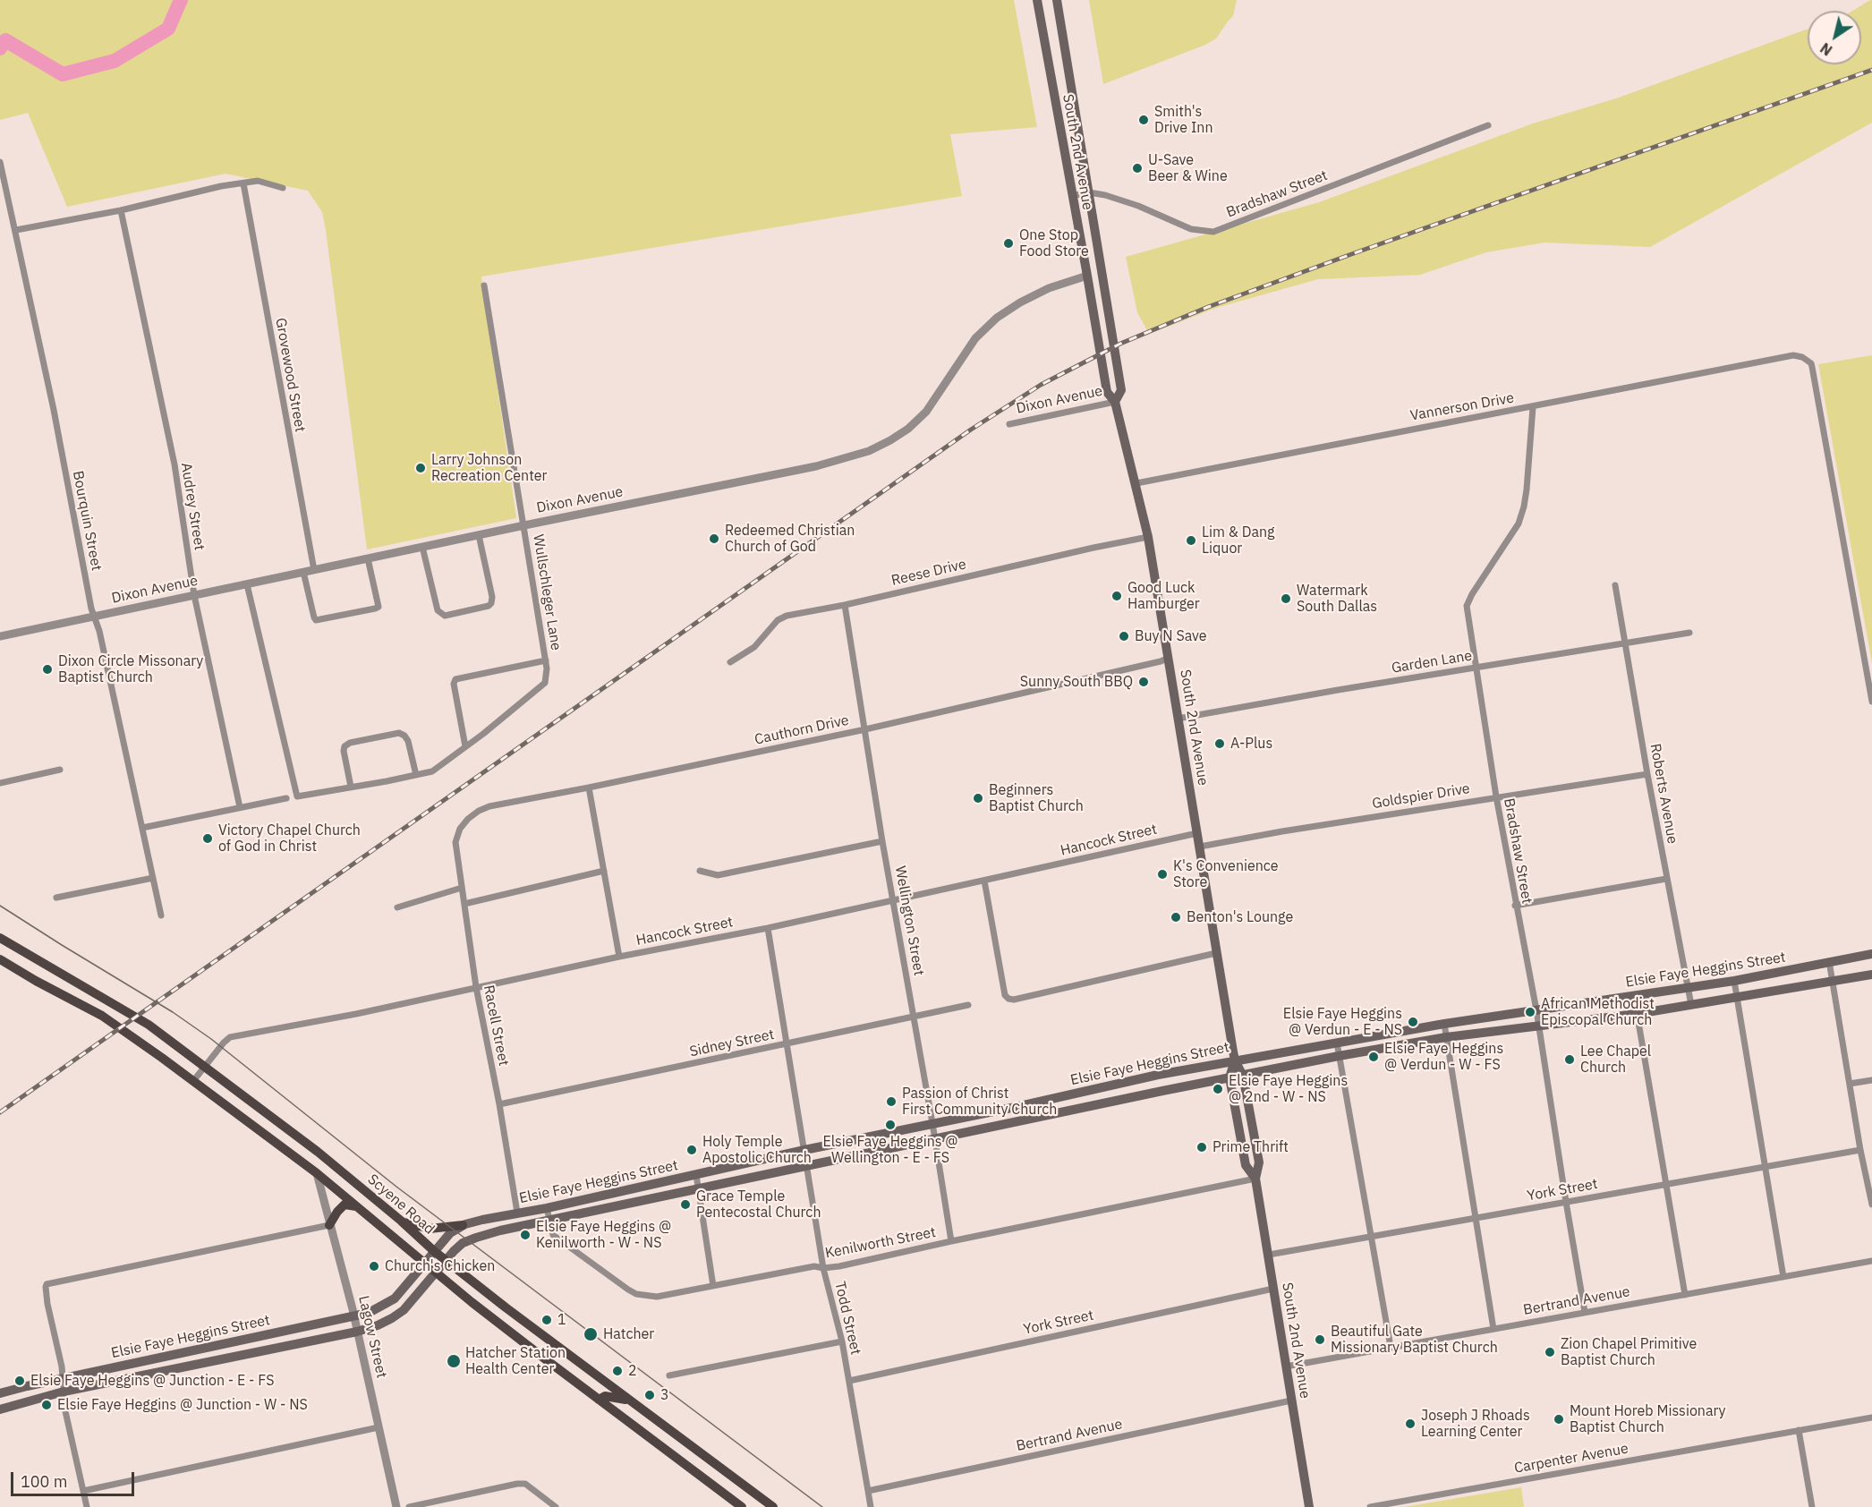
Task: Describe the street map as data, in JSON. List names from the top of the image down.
{
  "streets": {
    "main road": ["South 2nd Avenue", "Elsie Faye Heggins Street", "Scyene Road"],
    "street": [
      "Bradshaw Street",
      "Grovewood Street",
      "Dixon Avenue",
      "Vannerson Drive",
      "Audrey Street",
      "Bourquin Street",
      "Reese Drive",
      "Wullschleger Lane",
      "Garden Lane",
      "Cauthorn Drive",
      "Roberts Avenue",
      "Goldspier Drive",
      "Hancock Street",
      "Wellington Street",
      "Racell Street",
      "Sidney Street",
      "York Street",
      "Kenilworth Street",
      "Bertrand Avenue",
      "Todd Street",
      "Lagow Street",
      "Carpenter Avenue"
    ]
  },
  "crossings": [
    ["South 2nd Avenue", "Bradshaw Street"],
    ["South 2nd Avenue", "Dixon Avenue"],
    ["South 2nd Avenue", "Vannerson Drive"],
    ["South 2nd Avenue", "Reese Drive"],
    ["South 2nd Avenue", "Garden Lane"],
    ["South 2nd Avenue", "Cauthorn Drive"],
    ["South 2nd Avenue", "Goldspier Drive"],
    ["South 2nd Avenue", "Hancock Street"],
    ["South 2nd Avenue", "Elsie Faye Heggins Street"],
    ["South 2nd Avenue", "York Street"],
    ["South 2nd Avenue", "Kenilworth Street"],
    ["South 2nd Avenue", "Bertrand Avenue"],
    ["Bradshaw Street", "Vannerson Drive"],
    ["Bradshaw Street", "Garden Lane"],
    ["Bradshaw Street", "Goldspier Drive"],
    ["Bradshaw Street", "Elsie Faye Heggins Street"],
    ["Bradshaw Street", "York Street"],
    ["Bradshaw Street", "Bertrand Avenue"],
    ["Grovewood Street", "Dixon Avenue"],
    ["Dixon Avenue", "Audrey Street"],
    ["Dixon Avenue", "Bourquin Street"],
    ["Dixon Avenue", "Wullschleger Lane"],
    ["Reese Drive", "Wellington Street"],
    ["Garden Lane", "Roberts Avenue"],
    ["Cauthorn Drive", "Wellington Street"],
    ["Cauthorn Drive", "Racell Street"],
    ["Roberts Avenue", "Goldspier Drive"],
    ["Roberts Avenue", "Elsie Faye Heggins Street"],
    ["Hancock Street", "Wellington Street"],
    ["Hancock Street", "Racell Street"],
    ["Hancock Street", "Scyene Road"],
    ["Hancock Street", "Todd Street"],
    ["Wellington Street", "Elsie Faye Heggins Street"],
    ["Wellington Street", "Sidney Street"],
    ["Wellington Street", "Kenilworth Street"],
    ["Elsie Faye Heggins Street", "Racell Street"],
    ["Elsie Faye Heggins Street", "Scyene Road"],
    ["Elsie Faye Heggins Street", "Kenilworth Street"],
    ["Elsie Faye Heggins Street", "Todd Street"],
    ["Elsie Faye Heggins Street", "Lagow Street"],
    ["Racell Street", "Sidney Street"],
    ["Sidney Street", "Todd Street"],
    ["York Street", "Todd Street"],
    ["Scyene Road", "Lagow Street"],
    ["Kenilworth Street", "Todd Street"],
    ["Bertrand Avenue", "Todd Street"]
  ],
  "places": [
    "Smith's Drive Inn",
    "U-Save Beer & Wine",
    "One Stop Food Store",
    "Larry Johnson Recreation Center",
    "Redeemed Christian Church of God",
    "Lim & Dang Liquor",
    "Good Luck Hamburger",
    "Watermark South Dallas",
    "Buy N Save",
    "Dixon Circle Missonary Baptist Church",
    "Sunny South BBQ",
    "A-Plus",
    "Beginners Baptist Church",
    "Victory Chapel Church of God in Christ",
    "K's Convenience Store",
    "Benton's Lounge",
    "African Methodist Episcopal Church",
    "Elsie Faye Heggins @ Verdun - E - NS",
    "Elsie Faye Heggins @ Verdun - W - FS",
    "Lee Chapel Church",
    "Elsie Faye Heggins @ 2nd - W - NS",
    "Passion of Christ First Community Church",
    "Elsie Faye Heggins @ Wellington - E - FS",
    "Prime Thrift",
    "Holy Temple Apostolic Church",
    "Grace Temple Pentecostal Church",
    "Elsie Faye Heggins @ Kenilworth - W - NS",
    "Church's Chicken",
    "1",
    "Hatcher",
    "Beautiful Gate Missionary Baptist Church",
    "Zion Chapel Primitive Baptist Church",
    "Hatcher Station Health Center",
    "2",
    "Elsie Faye Heggins @ Junction - E - FS",
    "3",
    "Elsie Faye Heggins @ Junction - W - NS",
    "Mount Horeb Missionary Baptist Church",
    "Joseph J Rhoads Learning Center"
  ],
  "scale_bar": "100 m",
  "north": "bottom left"
}
